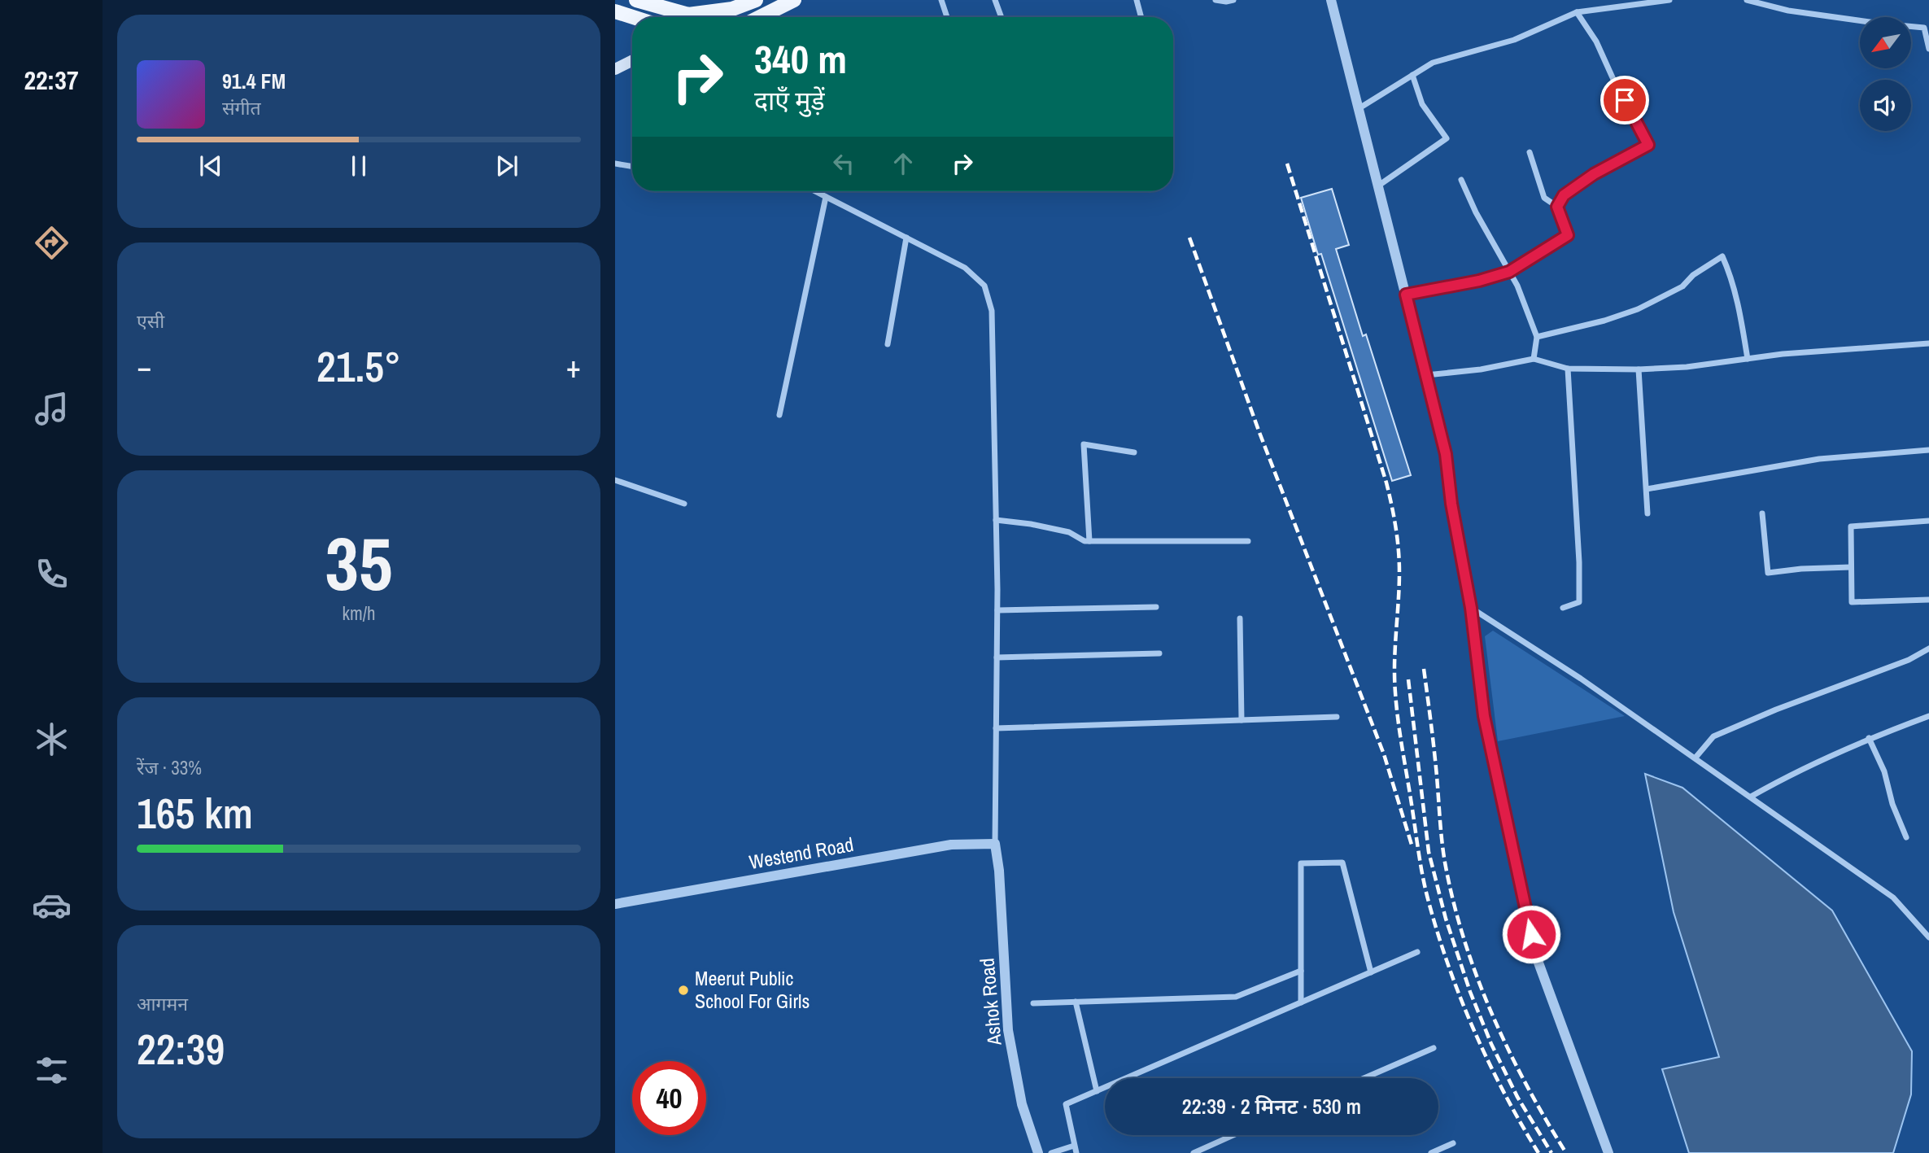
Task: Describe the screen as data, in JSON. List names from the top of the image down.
{
  "streets": {
    "street": ["Westend Road", "Ashok Road"]
  },
  "crossings": [
    ["Westend Road", "Ashok Road"]
  ],
  "places": ["Meerut Public School For Girls"],
  "north": "bottom left",
  "page": {
    "tabs": "22:37",
    "turn": ["340 m", "दाएँ मुड़ें"],
    "song": ["91.4 FM", "संगीत"],
    "tile": [
      "एसी",
      ["35", "km/h"],
      ["रेंज · 33%", "165 km"],
      ["आगमन", "22:39"]
    ],
    "heat": ["−", "21.5°", "+"],
    "limit": "40",
    "trip": "22:39 · 2 मिनट · 530 m"
  }
}
